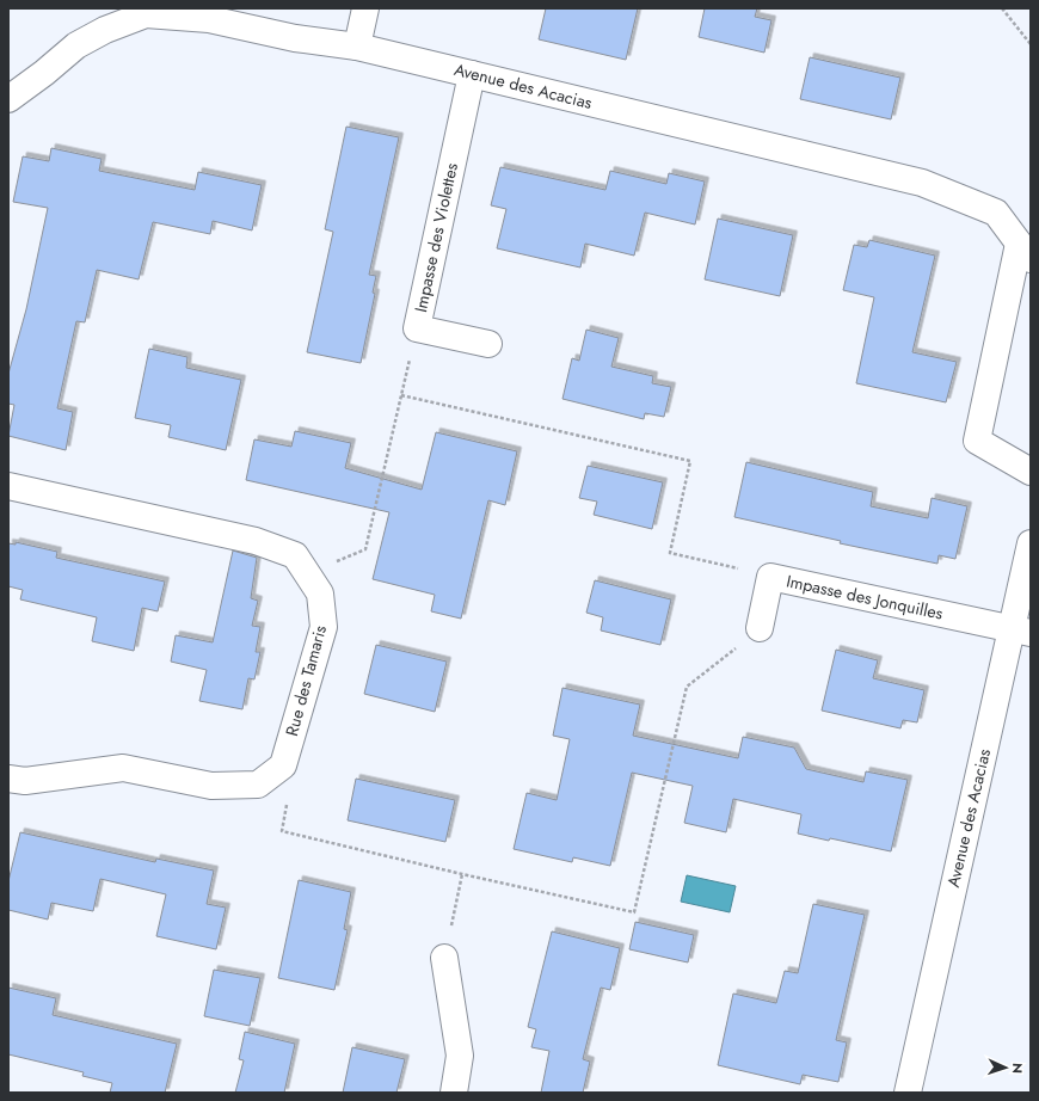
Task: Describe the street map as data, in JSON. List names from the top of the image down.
{
  "streets": {
    "street": [
      "Avenue des Acacias",
      "Impasse des Violettes",
      "Impasse des Jonquilles",
      "Rue des Tamaris"
    ]
  },
  "crossings": [
    ["Avenue des Acacias", "Impasse des Violettes"],
    ["Avenue des Acacias", "Impasse des Jonquilles"]
  ],
  "north": "right"
}
